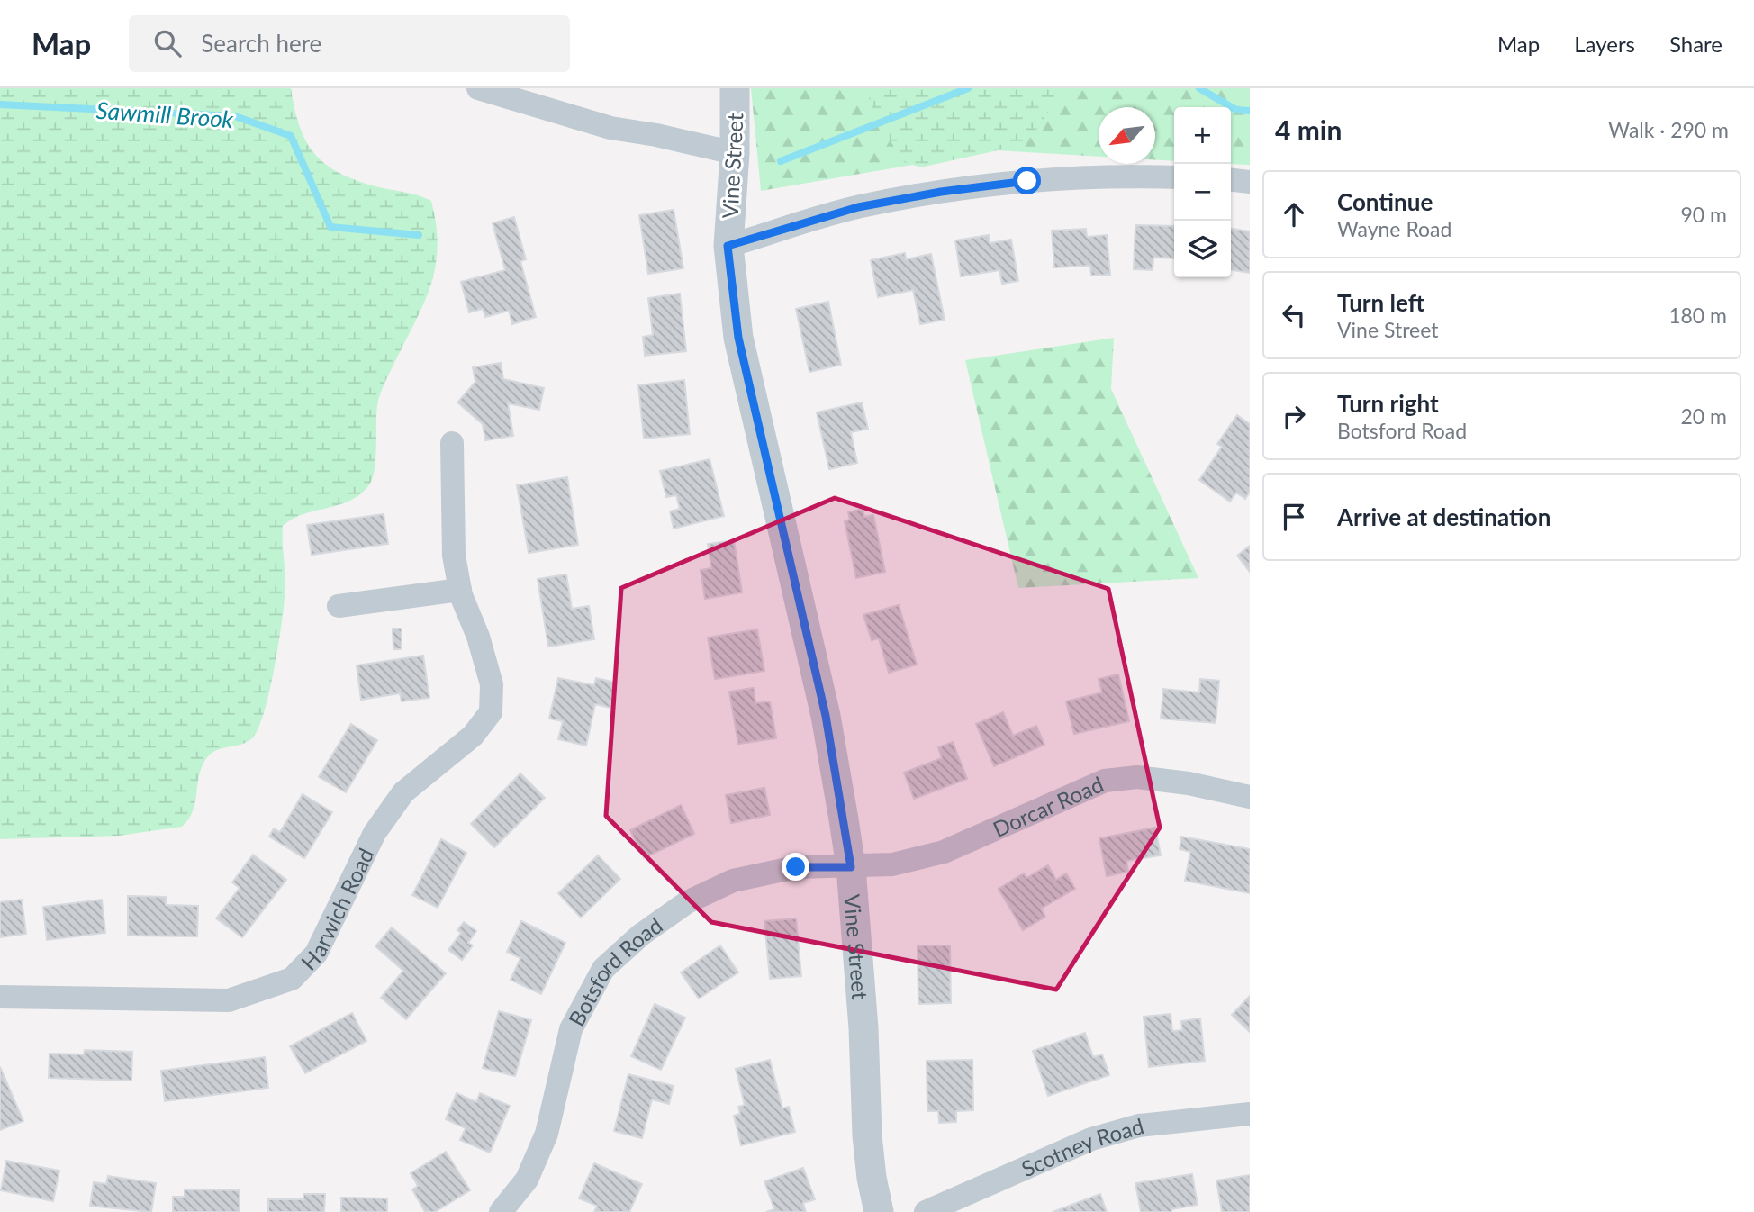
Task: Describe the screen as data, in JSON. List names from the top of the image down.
{
  "streets": {
    "street": [
      "Vine Street",
      "Dorcar Road",
      "Harwich Road",
      "Botsford Road",
      "Scotney Road"
    ]
  },
  "crossings": [
    ["Vine Street", "Dorcar Road"],
    ["Vine Street", "Botsford Road"],
    ["Dorcar Road", "Botsford Road"]
  ],
  "water": ["Sawmill Brook"],
  "north": "bottom left",
  "page": {
    "header": "Map",
    "search": "Search here",
    "nav": ["Map", "Layers", "Share"],
    "heading": ["4 min", "Walk · 290 m"],
    "map_buttons": ["+", "−"],
    "list": [
      ["Continue", "Wayne Road", "90 m"],
      ["Turn left", "Vine Street", "180 m"],
      ["Turn right", "Botsford Road", "20 m"],
      "Arrive at destination"
    ]
  }
}
